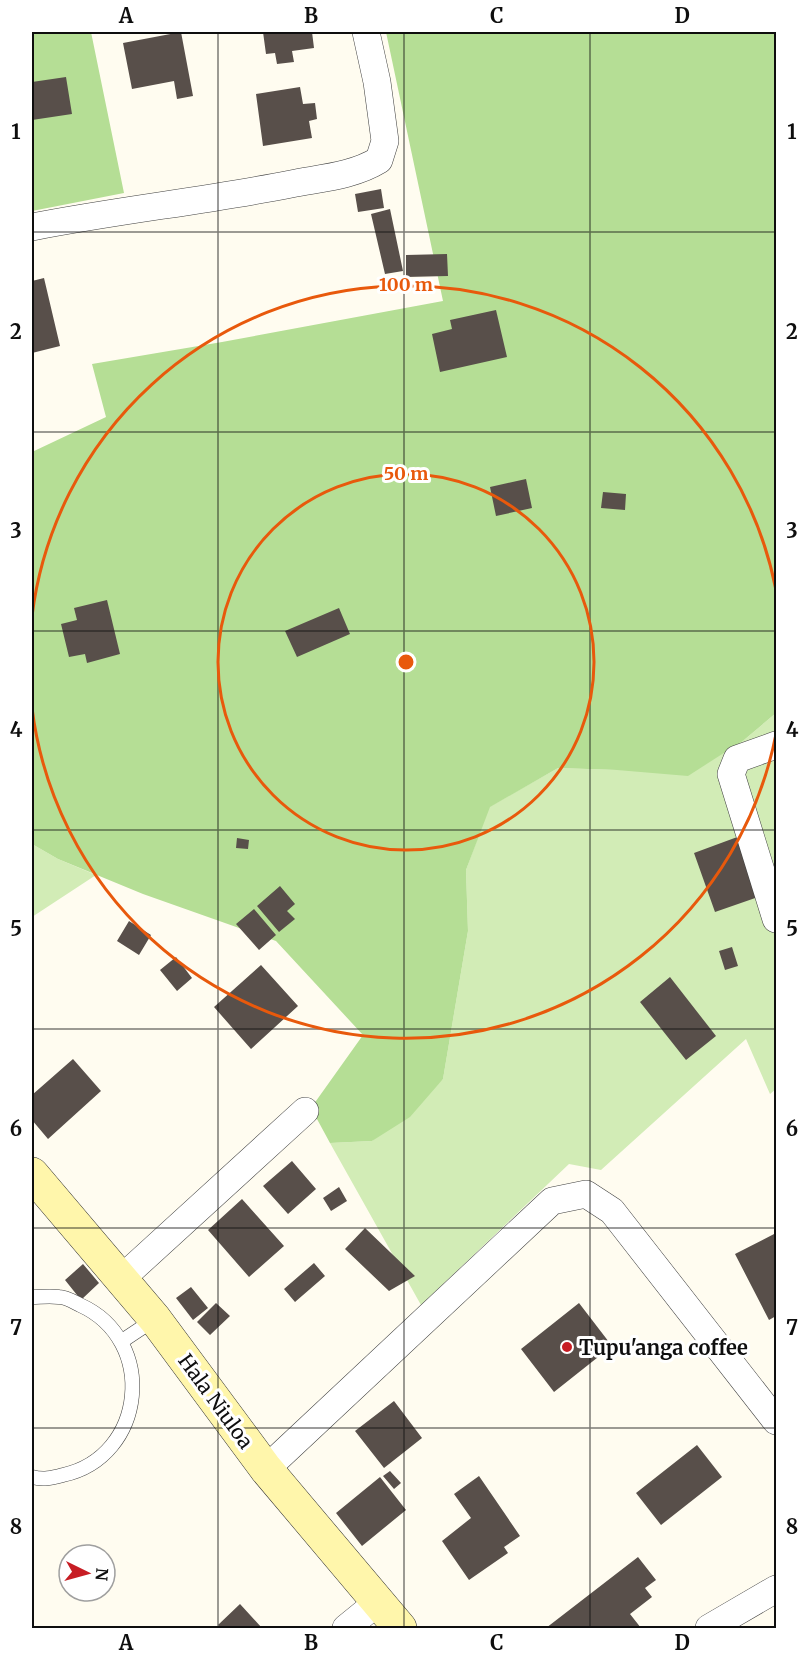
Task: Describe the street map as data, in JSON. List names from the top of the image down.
{
  "streets": {
    "street": ["Hala Niuloa"]
  },
  "places": ["Tupu'anga coffee"],
  "north": "right",
  "grid": {
    "columns": [
      "A",
      "B",
      "C",
      "D"
    ],
    "rows": [
      "1",
      "2",
      "3",
      "4",
      "5",
      "6",
      "7",
      "8"
    ]
  },
  "rings": ["100 m", "50 m"]
}
